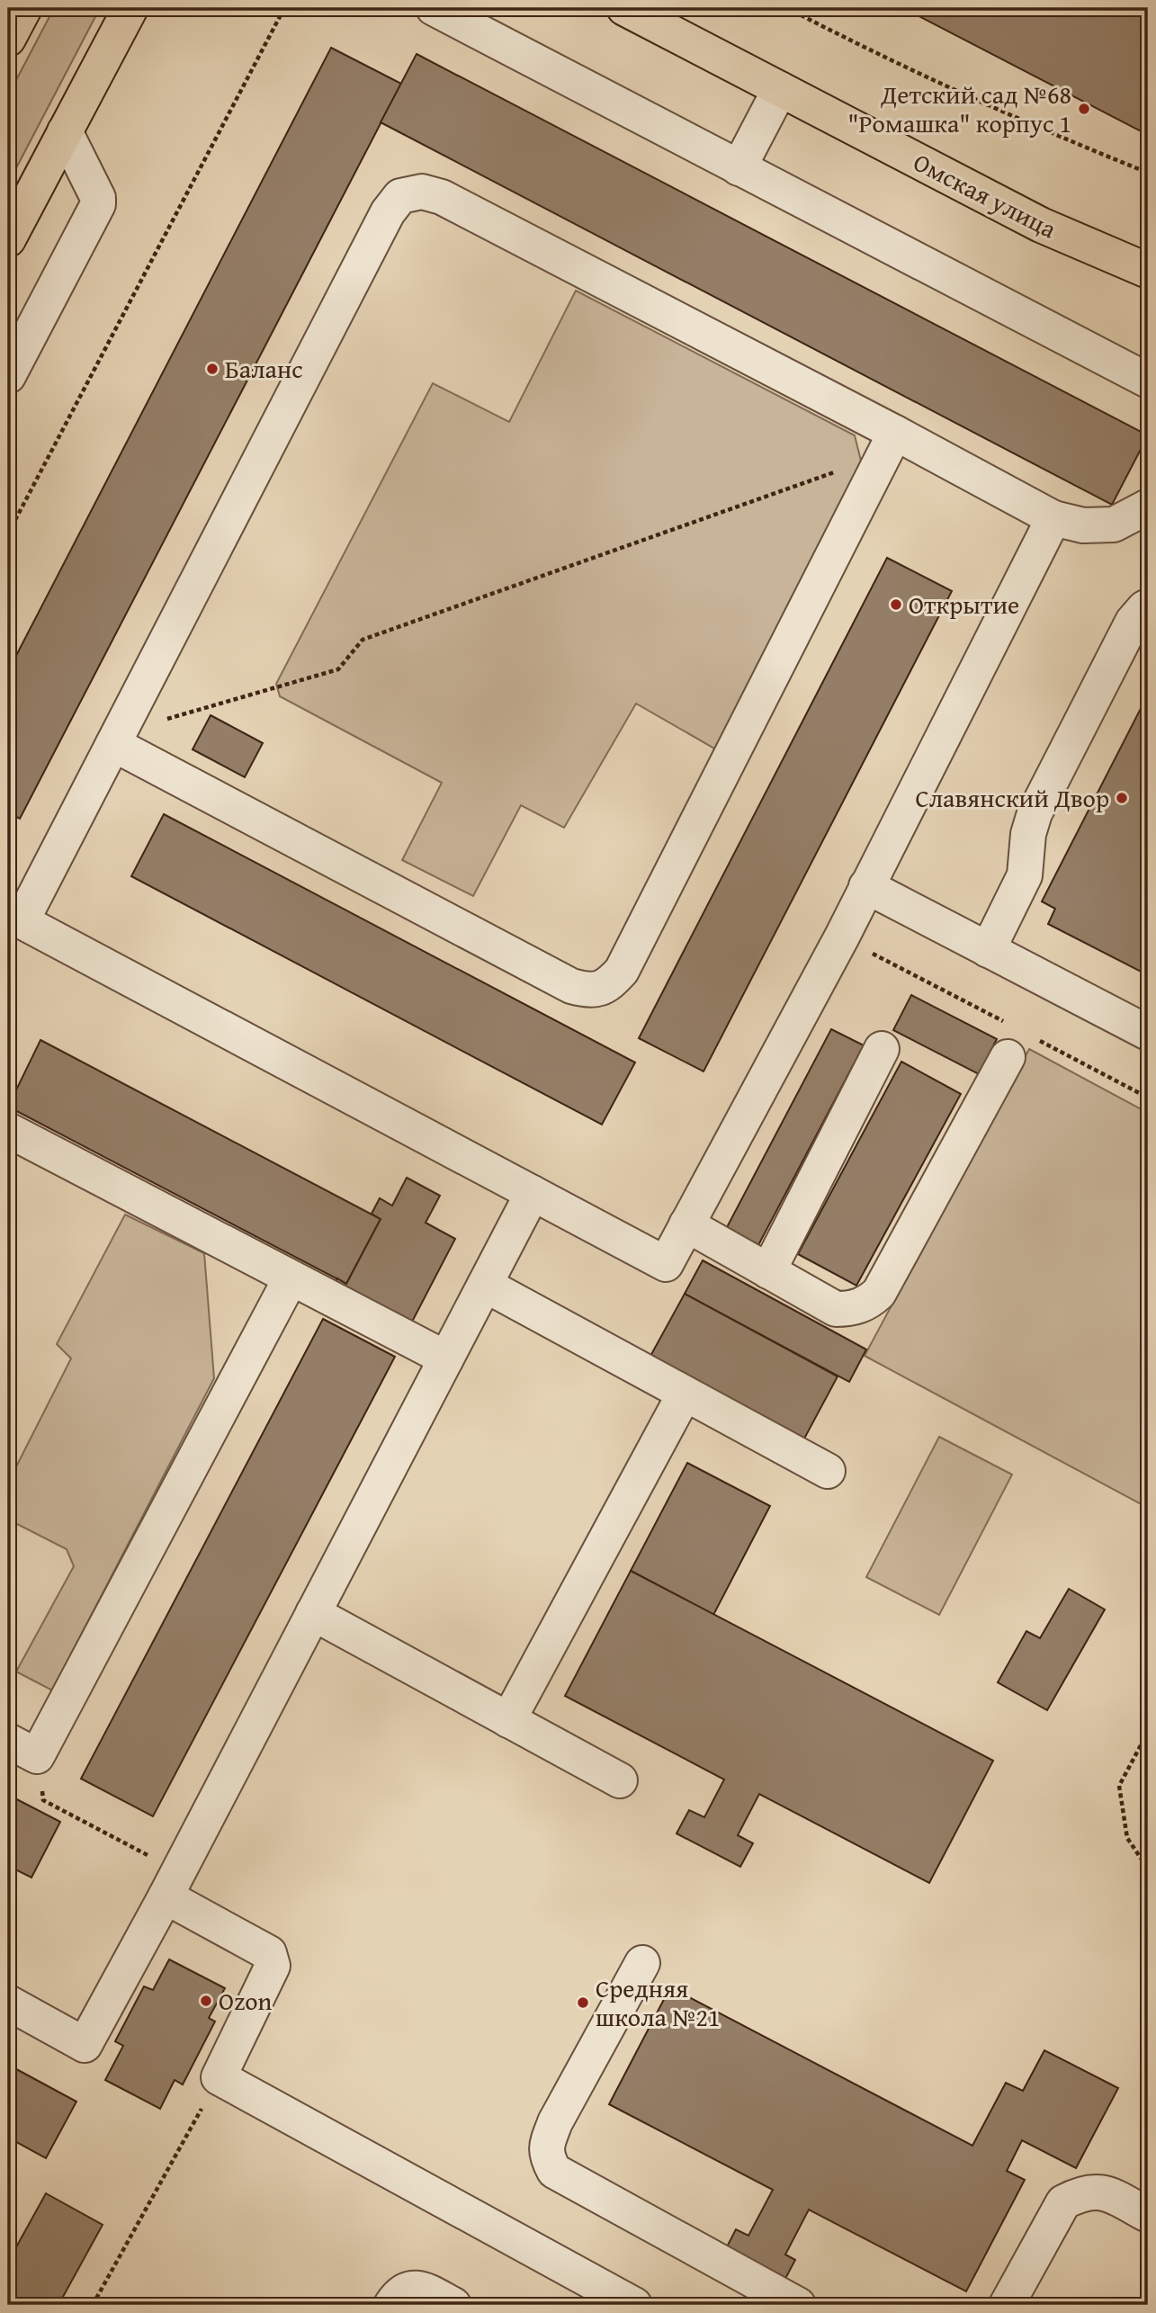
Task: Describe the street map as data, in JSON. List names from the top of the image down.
{
  "streets": {
    "main road": ["Омская улица"]
  },
  "places": [
    "Детский сад №68 \"Ромашка\" корпус 1",
    "Баланс",
    "Открытие",
    "Славянский Двор",
    "Ozon",
    "Средняя школа №21"
  ]
}
